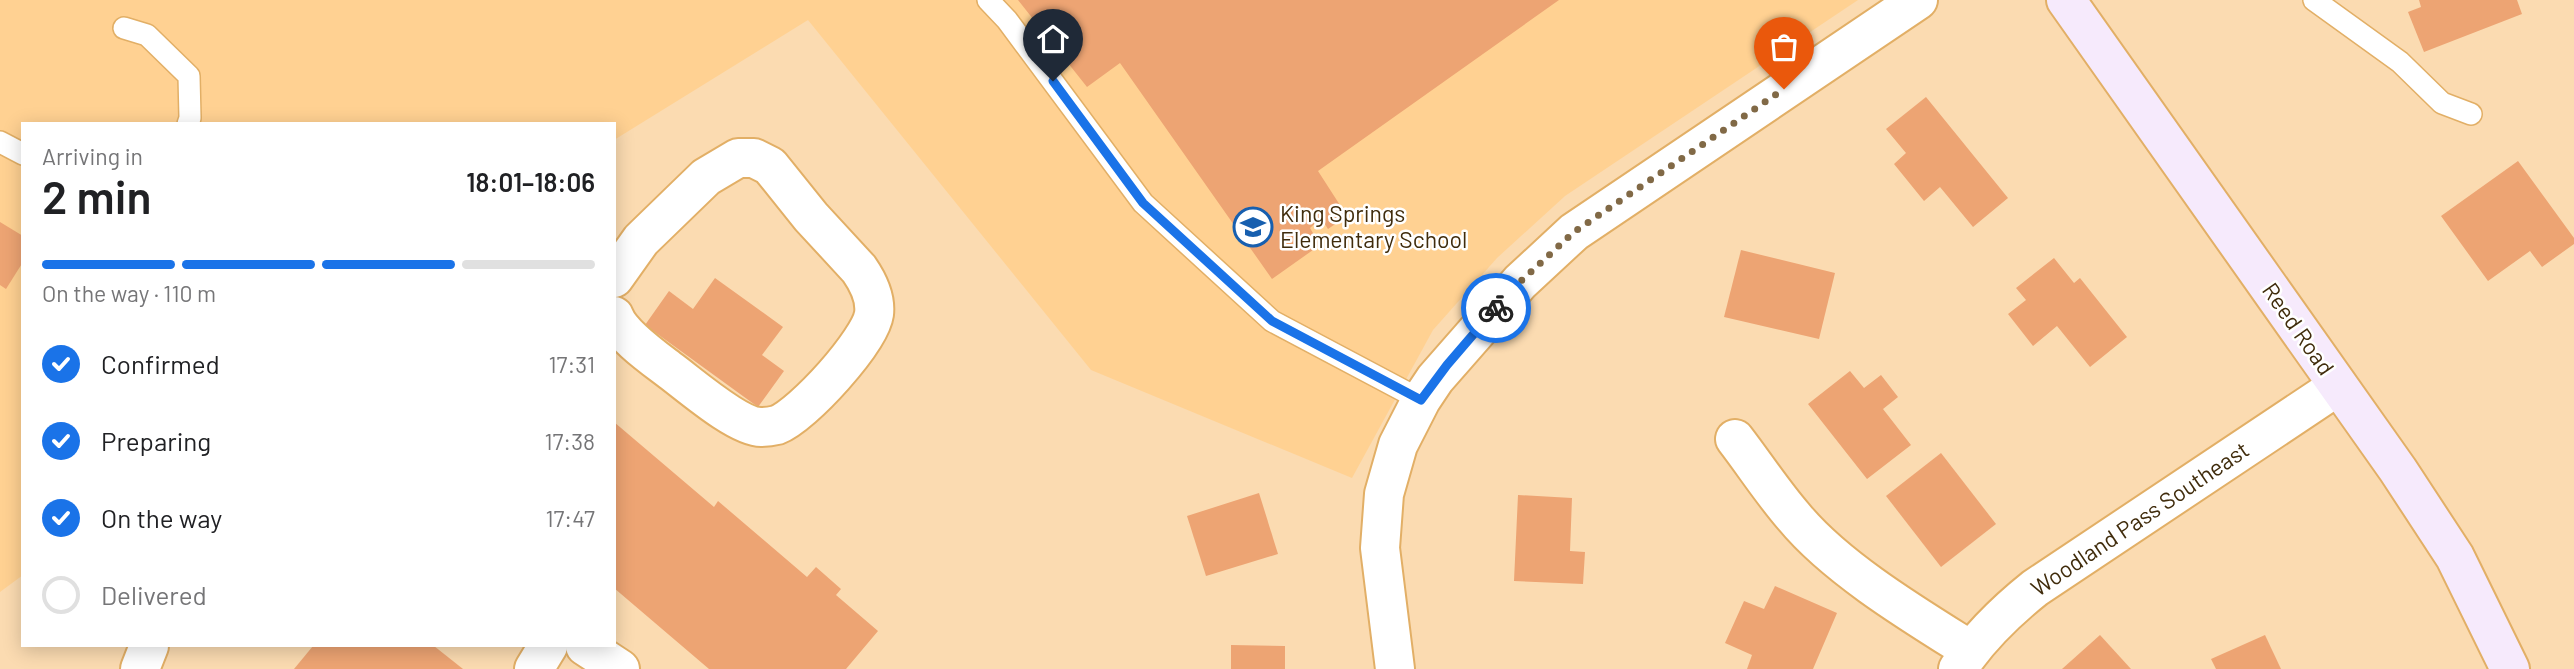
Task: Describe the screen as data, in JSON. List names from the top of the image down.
{
  "streets": {
    "street": ["Reed Road", "Woodland Pass Southeast"]
  },
  "crossings": [
    ["Reed Road", "Woodland Pass Southeast"]
  ],
  "places": {
    "school or university": ["King Springs Elementary School"]
  },
  "page": {
    "heading": ["2 min", "Arriving in", "18:01–18:06"],
    "bar": "On the way · 110 m",
    "list": [
      ["Confirmed", "17:31"],
      ["Preparing", "17:38"],
      ["On the way", "17:47"],
      "Delivered"
    ]
  }
}
